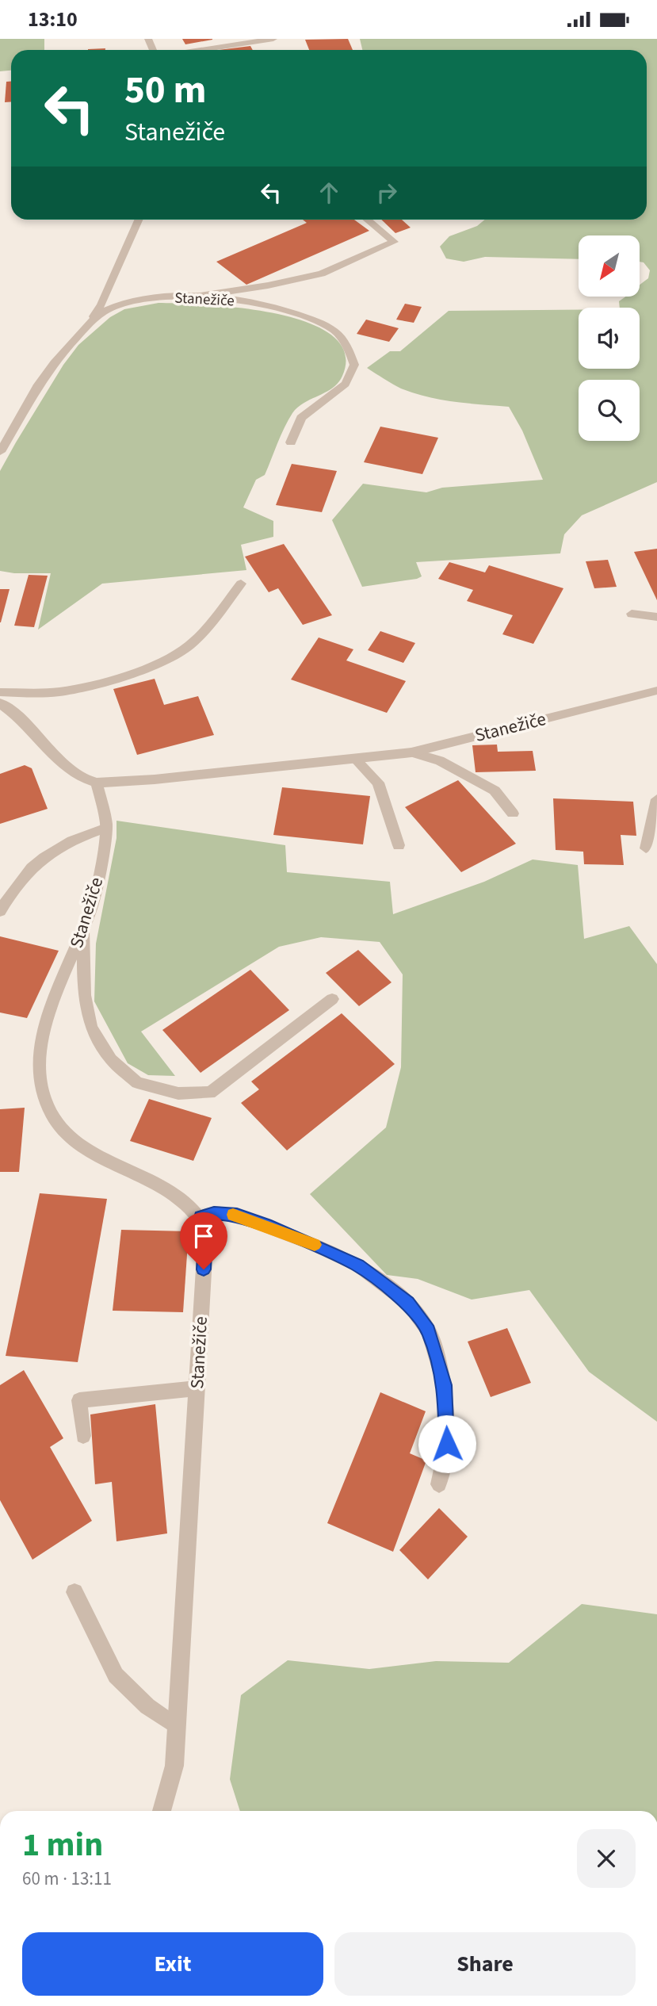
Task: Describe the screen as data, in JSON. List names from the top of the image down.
{
  "streets": {
    "street": ["Stanežiče"]
  },
  "north": "bottom left",
  "page": {
    "status": "13:10",
    "turn": ["50 m", "Stanežiče"],
    "heading": ["1 min", "60 m · 13:11"],
    "buttons": ["Exit", "Share"]
  }
}
